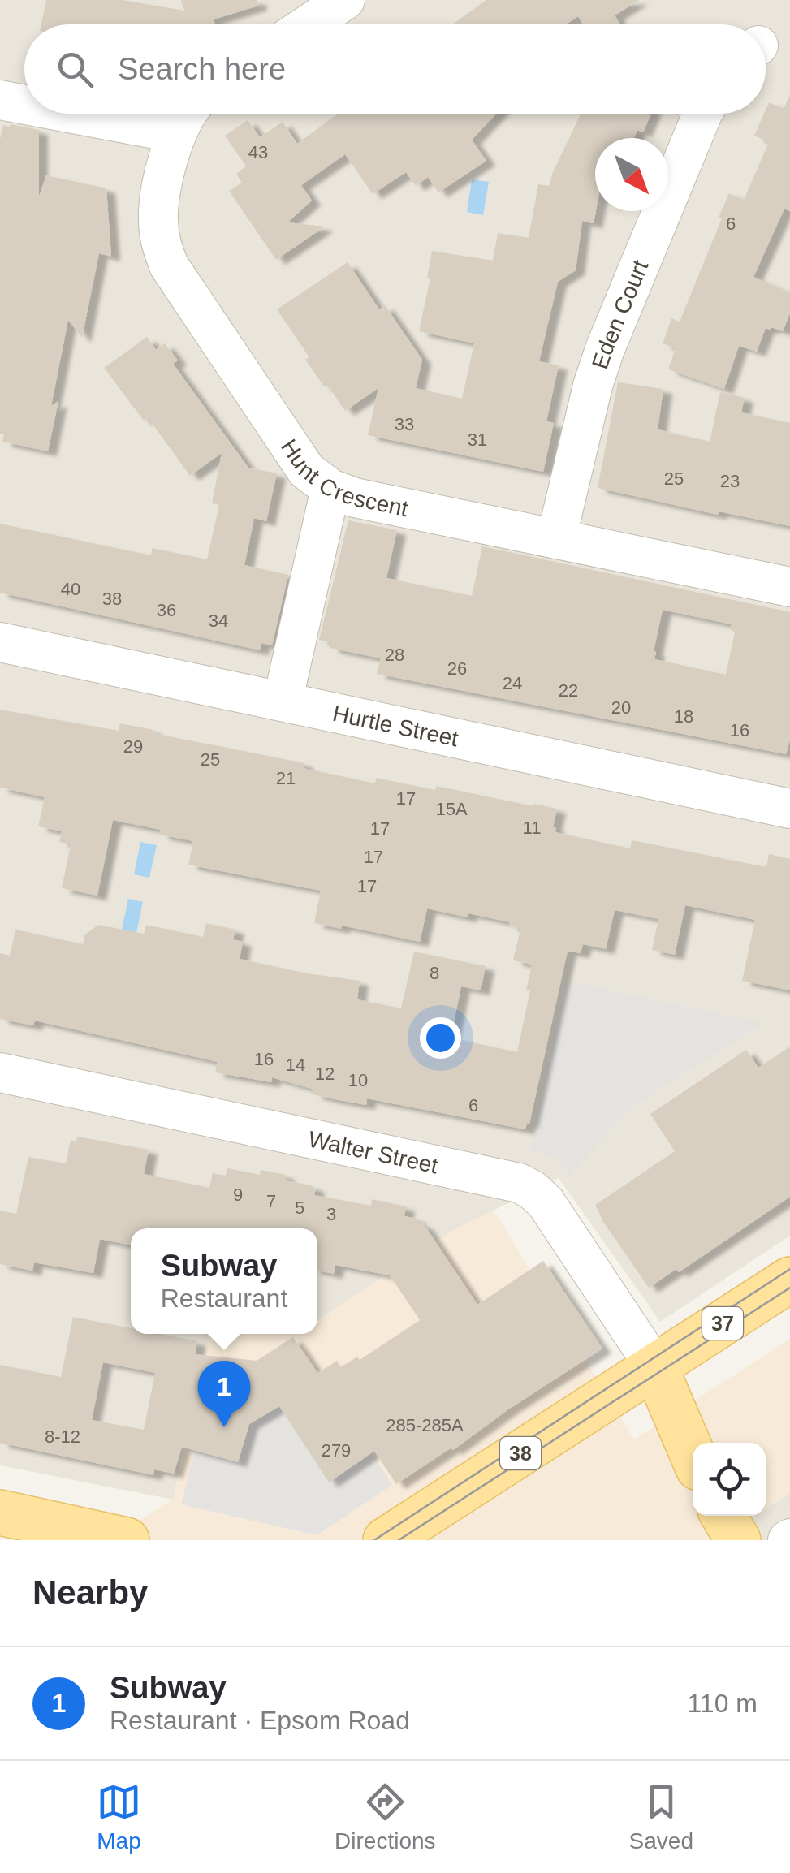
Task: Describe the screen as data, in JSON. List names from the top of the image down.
{
  "streets": {
    "main road": ["37", "38"],
    "street": [
      "Eden Court",
      "Hunt Crescent",
      "Hurtle Street",
      "Walter Street"
    ]
  },
  "crossings": [
    ["Eden Court", "Hunt Crescent"],
    ["Walter Street", "37"],
    ["Walter Street", "38"],
    ["37", "38"]
  ],
  "house_numbers": [
    "43",
    "6",
    "33",
    "31",
    "25",
    "23",
    "40",
    "38",
    "36",
    "34",
    "28",
    "26",
    "24",
    "22",
    "20",
    "18",
    "16",
    "29",
    "25",
    "21",
    "17",
    "15A",
    "11",
    "17",
    "17",
    "17",
    "8",
    "16",
    "14",
    "12",
    "10",
    "6",
    "9",
    "7",
    "5",
    "3",
    "285-285A",
    "8-12",
    "279"
  ],
  "north": "bottom right",
  "page": {
    "search": "Search here",
    "popup": ["Subway", "Restaurant"],
    "pins": "1",
    "heading": "Nearby",
    "list": [
      {
        "mark": "1",
        "name": "Subway",
        "note": "Restaurant · Epsom Road",
        "value": "110 m"
      }
    ],
    "nav": ["Map", "Directions", "Saved"]
  }
}
